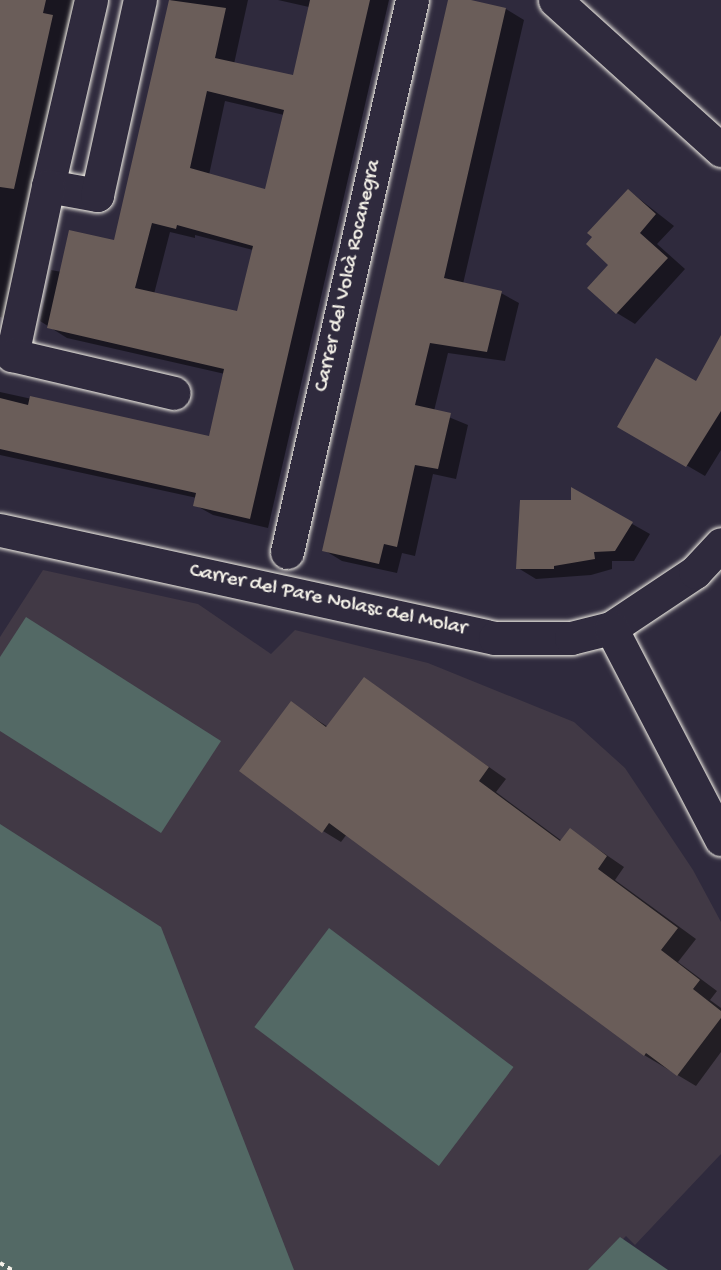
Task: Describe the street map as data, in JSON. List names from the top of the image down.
{
  "streets": {
    "street": ["Carrer del Volcà Rocanegra", "Carrer del Pare Nolasc del Molar"]
  }
}
